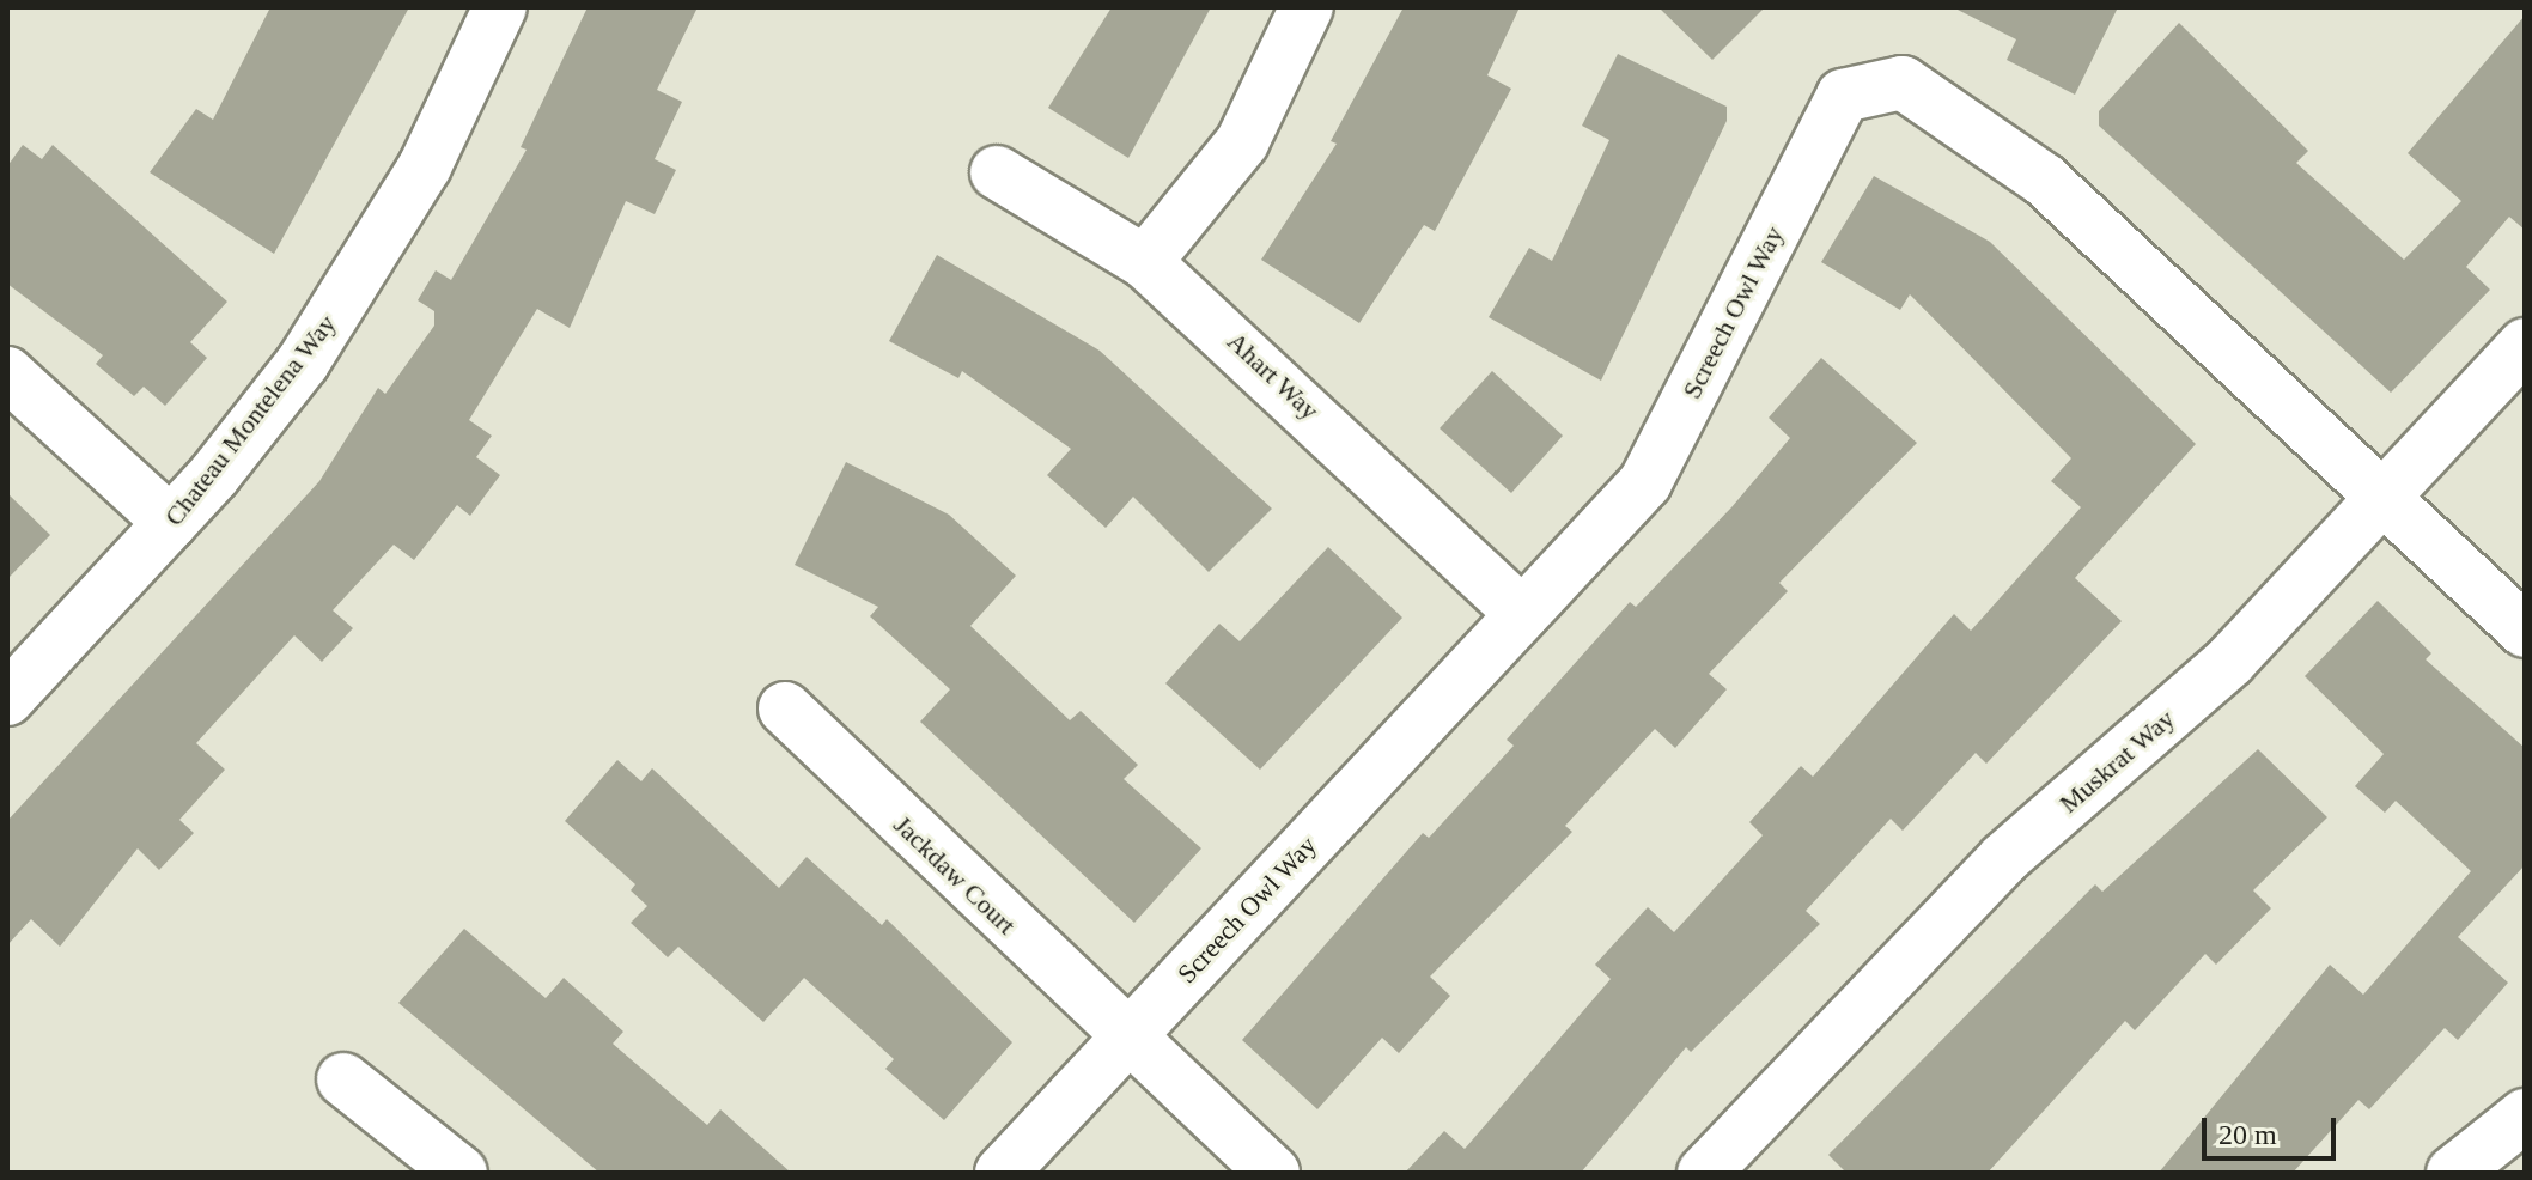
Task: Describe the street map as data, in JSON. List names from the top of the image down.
{
  "streets": {
    "street": [
      "Screech Owl Way",
      "Ahart Way",
      "Chateau Montelena Way",
      "Muskrat Way",
      "Jackdaw Court"
    ]
  },
  "crossings": [
    ["Screech Owl Way", "Ahart Way"],
    ["Screech Owl Way", "Muskrat Way"],
    ["Screech Owl Way", "Jackdaw Court"]
  ],
  "scale_bar": "20 m"
}
